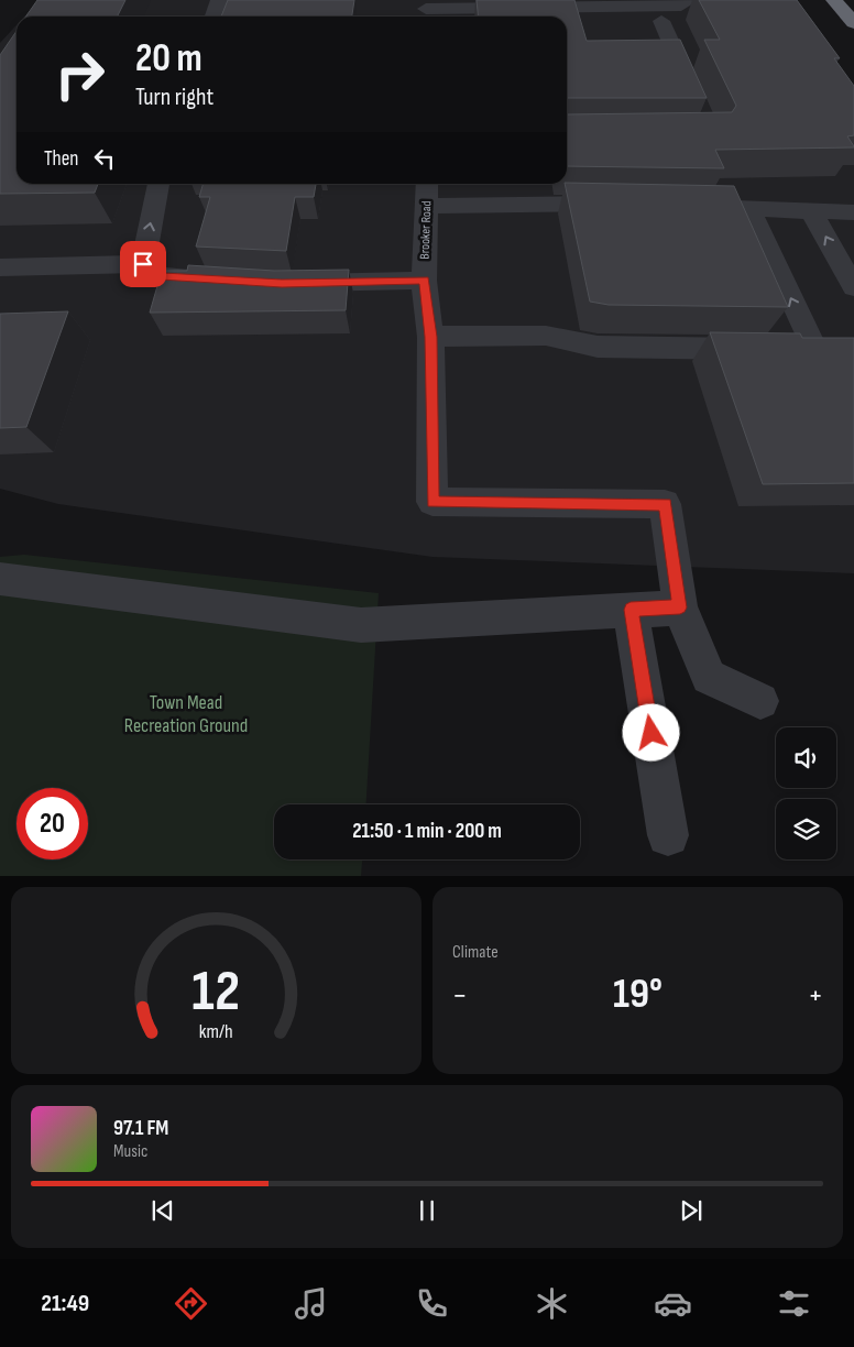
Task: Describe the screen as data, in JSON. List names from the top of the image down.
{
  "streets": {
    "street": ["Brooker Road"]
  },
  "parks": ["Town Mead Recreation Ground"],
  "page": {
    "turn": ["20 m", "Turn right"],
    "then": "Then",
    "limit": "20",
    "trip": "21:50 · 1 min · 200 m",
    "tile": "Climate",
    "heat": ["−", "19°", "+"],
    "song": ["97.1 FM", "Music"],
    "tabs": "21:49",
    "gauge": ["12", "km/h"]
  }
}
